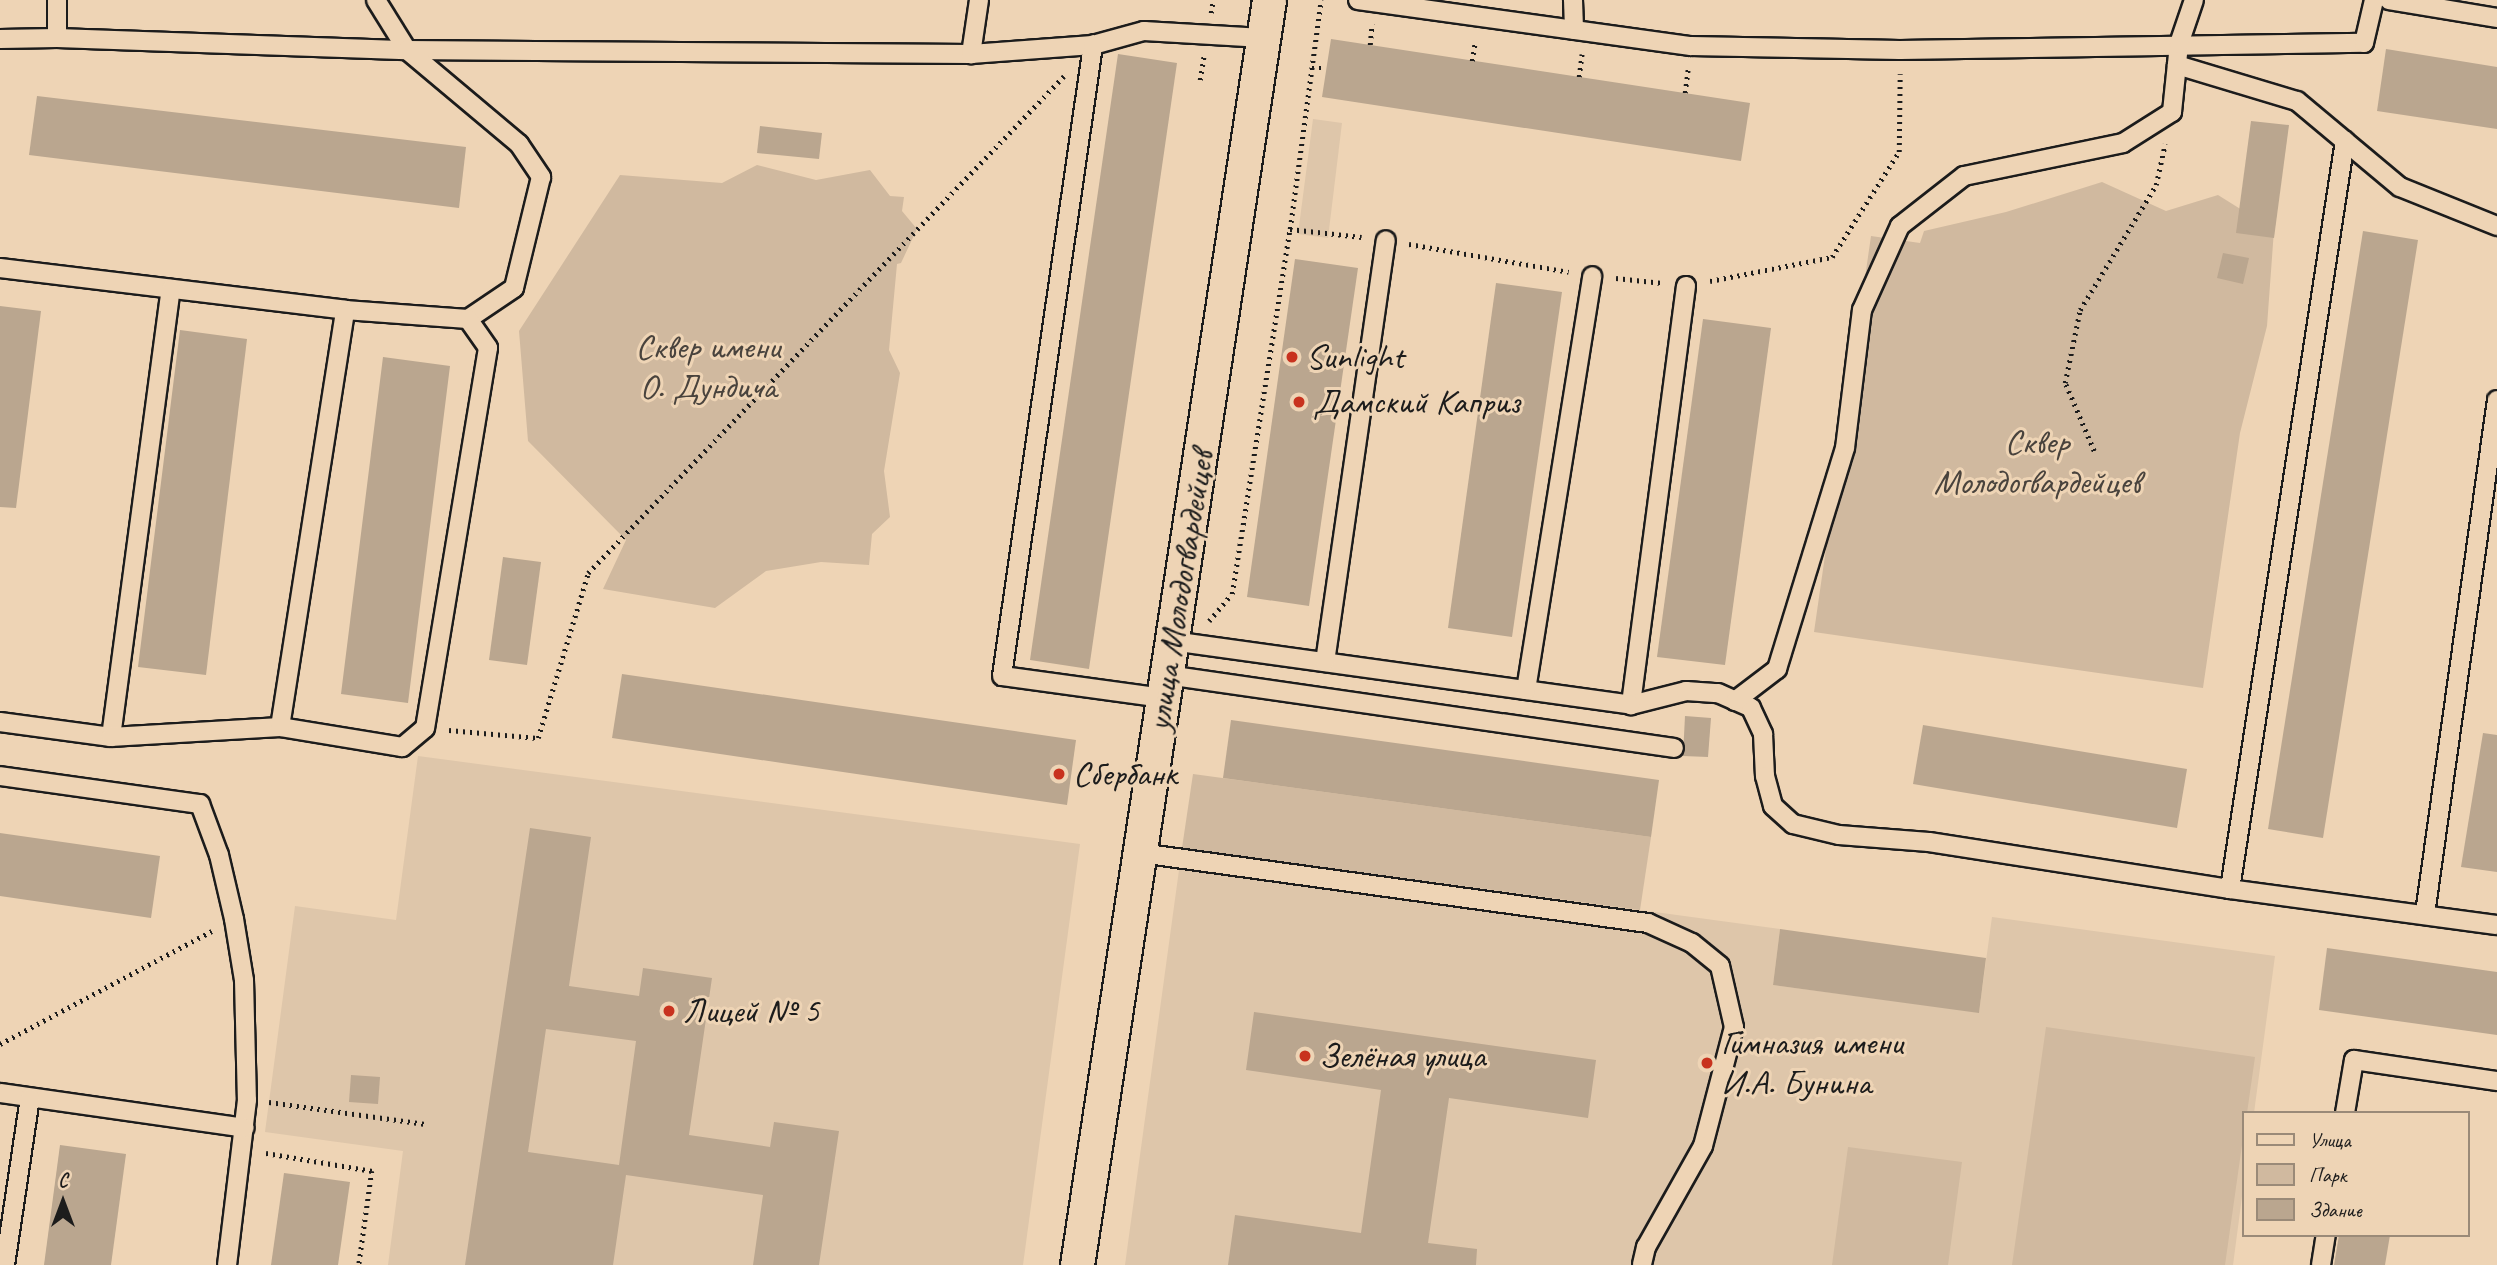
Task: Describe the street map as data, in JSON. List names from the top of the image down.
{
  "streets": {
    "street": ["улица Молодогвардейцев"]
  },
  "parks": ["Сквер имени О. Дундича", "Сквер Молодогвардейцев"],
  "places": [
    "Sunlight",
    "Дамский Каприз",
    "Сбербанк",
    "Лицей № 5",
    "Зелёная улица",
    "Гимназия имени И.А. Бунина"
  ],
  "legend": ["Улица", "Парк", "Здание"],
  "north": "top"
}
